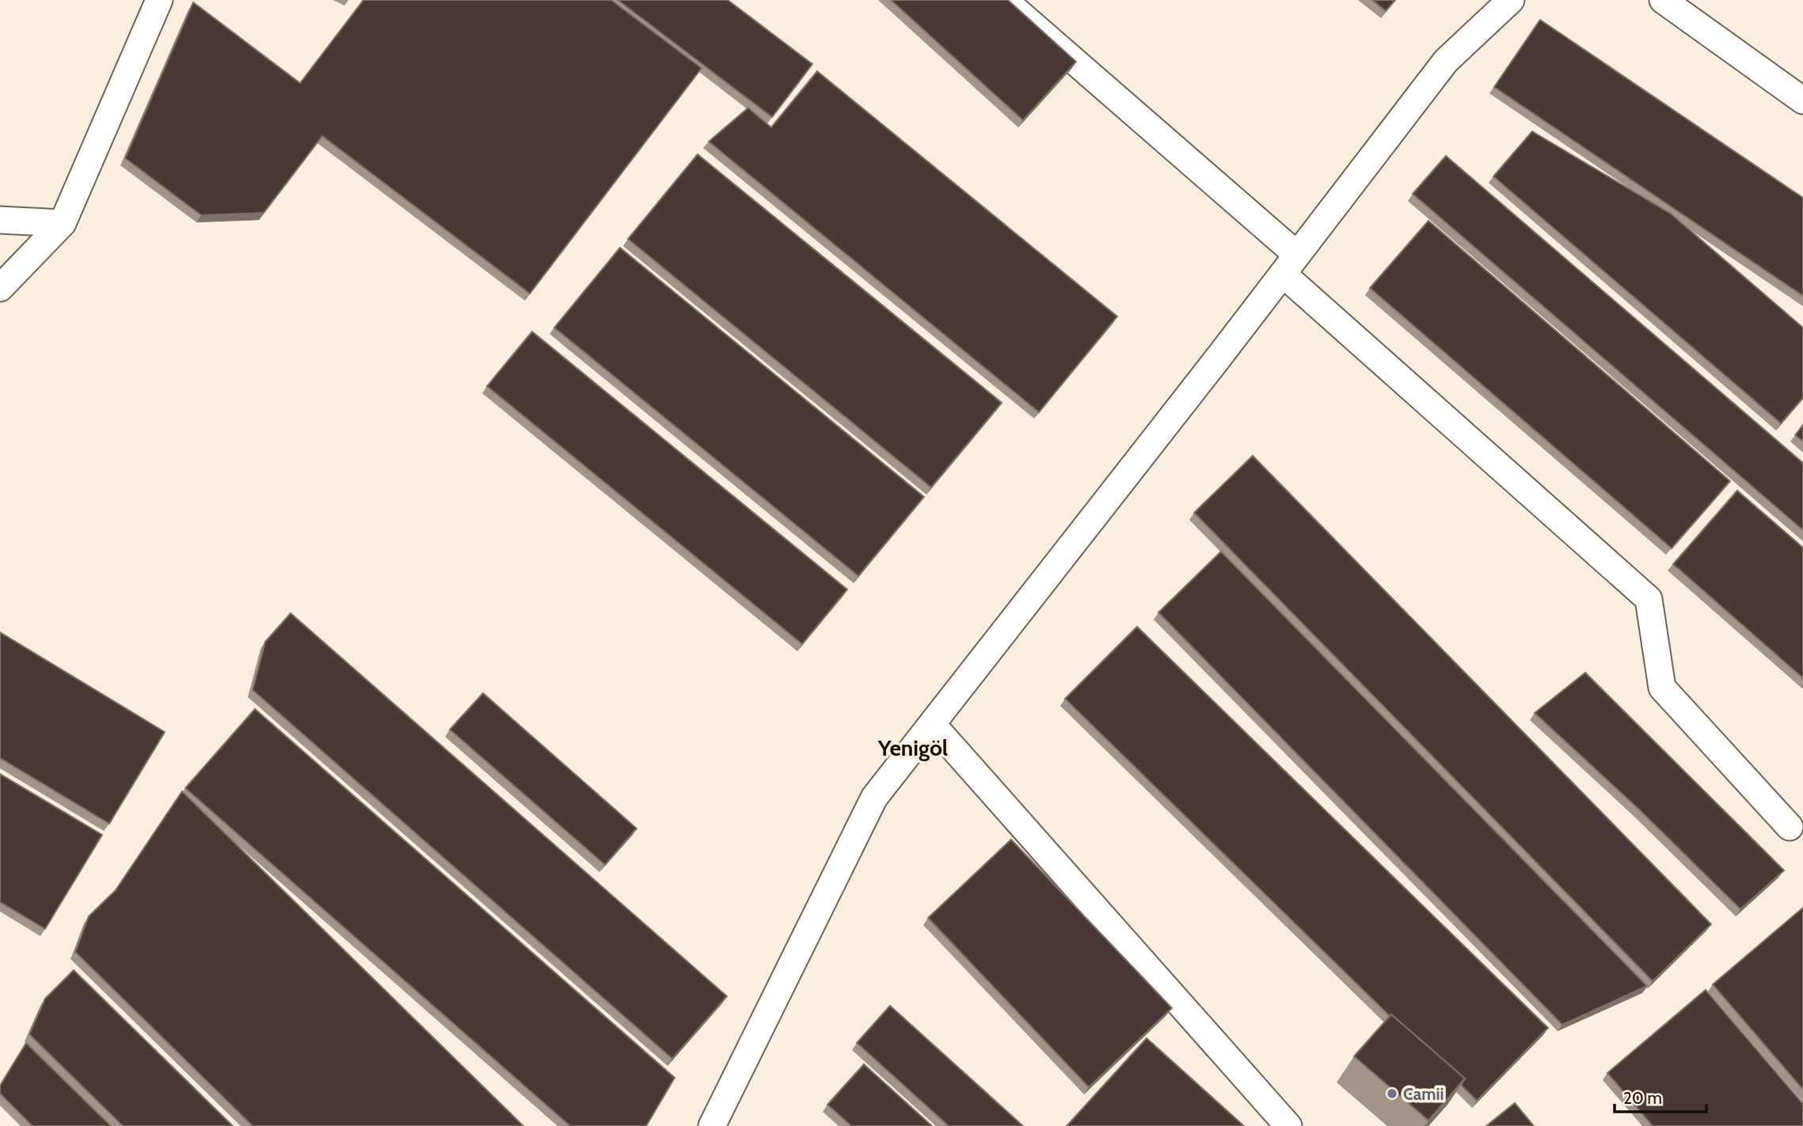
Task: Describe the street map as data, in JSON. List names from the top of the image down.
{
  "districts": ["Yenigöl"],
  "places": ["Camii"],
  "scale_bar": "20 m"
}
